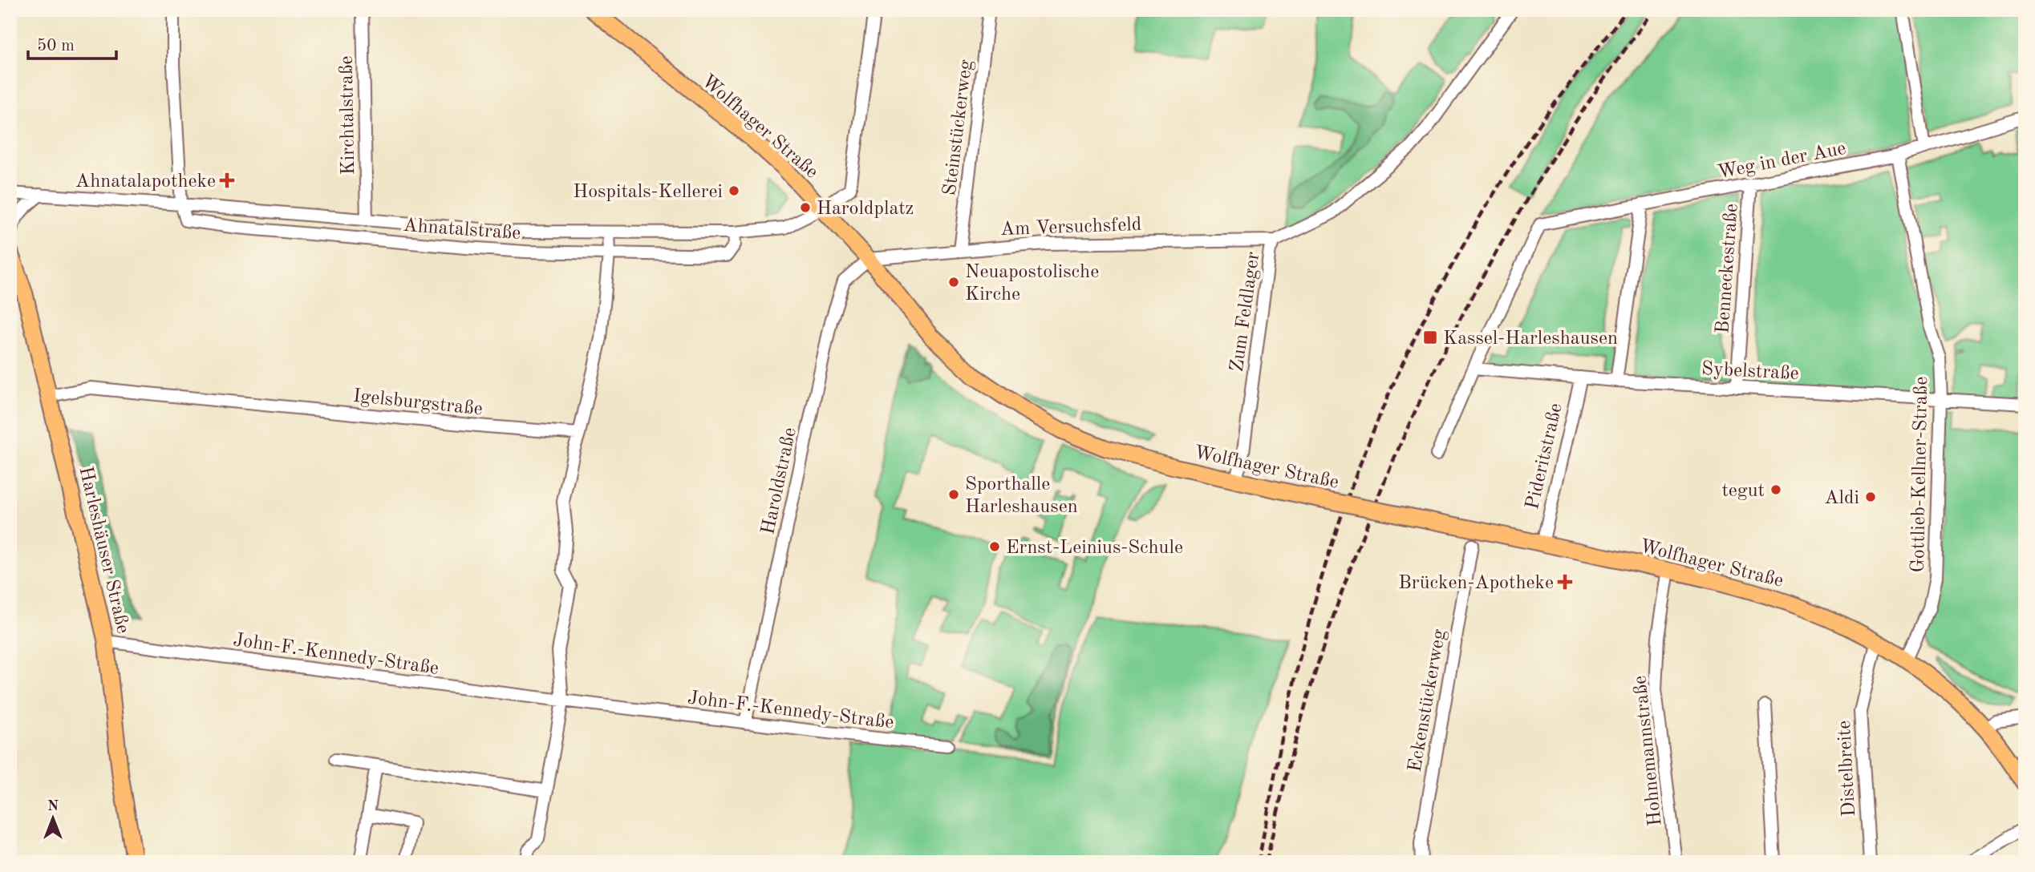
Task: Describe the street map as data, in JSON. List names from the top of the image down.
{
  "streets": {
    "main road": ["Wolfhager Straße", "Harleshäuser Straße"],
    "street": [
      "Kirchtalstraße",
      "Steinstückerweg",
      "Weg in der Aue",
      "Am Versuchsfeld",
      "Ahnatalstraße",
      "Benneckestraße",
      "Zum Feldlager",
      "Sybelstraße",
      "Igelsburgstraße",
      "Pideritstraße",
      "Gottlieb-Kellner-Straße",
      "Haroldstraße",
      "John-F.-Kennedy-Straße",
      "Eckenstückerweg",
      "Hohnemannstraße",
      "Distelbreite"
    ]
  },
  "crossings": [
    ["Kirchtalstraße", "Ahnatalstraße"],
    ["Wolfhager Straße", "Am Versuchsfeld"],
    ["Wolfhager Straße", "Ahnatalstraße"],
    ["Wolfhager Straße", "Zum Feldlager"],
    ["Wolfhager Straße", "Pideritstraße"],
    ["Wolfhager Straße", "Gottlieb-Kellner-Straße"],
    ["Wolfhager Straße", "Haroldstraße"],
    ["Wolfhager Straße", "Hohnemannstraße"],
    ["Wolfhager Straße", "Distelbreite"],
    ["Steinstückerweg", "Am Versuchsfeld"],
    ["Weg in der Aue", "Benneckestraße"],
    ["Weg in der Aue", "Sybelstraße"],
    ["Weg in der Aue", "Gottlieb-Kellner-Straße"],
    ["Am Versuchsfeld", "Zum Feldlager"],
    ["Am Versuchsfeld", "Haroldstraße"],
    ["Benneckestraße", "Sybelstraße"],
    ["Sybelstraße", "Pideritstraße"],
    ["Sybelstraße", "Gottlieb-Kellner-Straße"],
    ["Igelsburgstraße", "Harleshäuser Straße"],
    ["Haroldstraße", "John-F.-Kennedy-Straße"],
    ["Harleshäuser Straße", "John-F.-Kennedy-Straße"]
  ],
  "places": {
    "health": ["Ahnatalapotheke", "Brücken-Apotheke"],
    "other": [
      "Hospitals-Kellerei",
      "Haroldplatz",
      "Neuapostolische Kirche",
      "tegut",
      "Sporthalle Harleshausen",
      "Aldi",
      "Ernst-Leinius-Schule"
    ],
    "transit": ["Kassel-Harleshausen"]
  },
  "scale_bar": "50 m",
  "north": "top"
}
